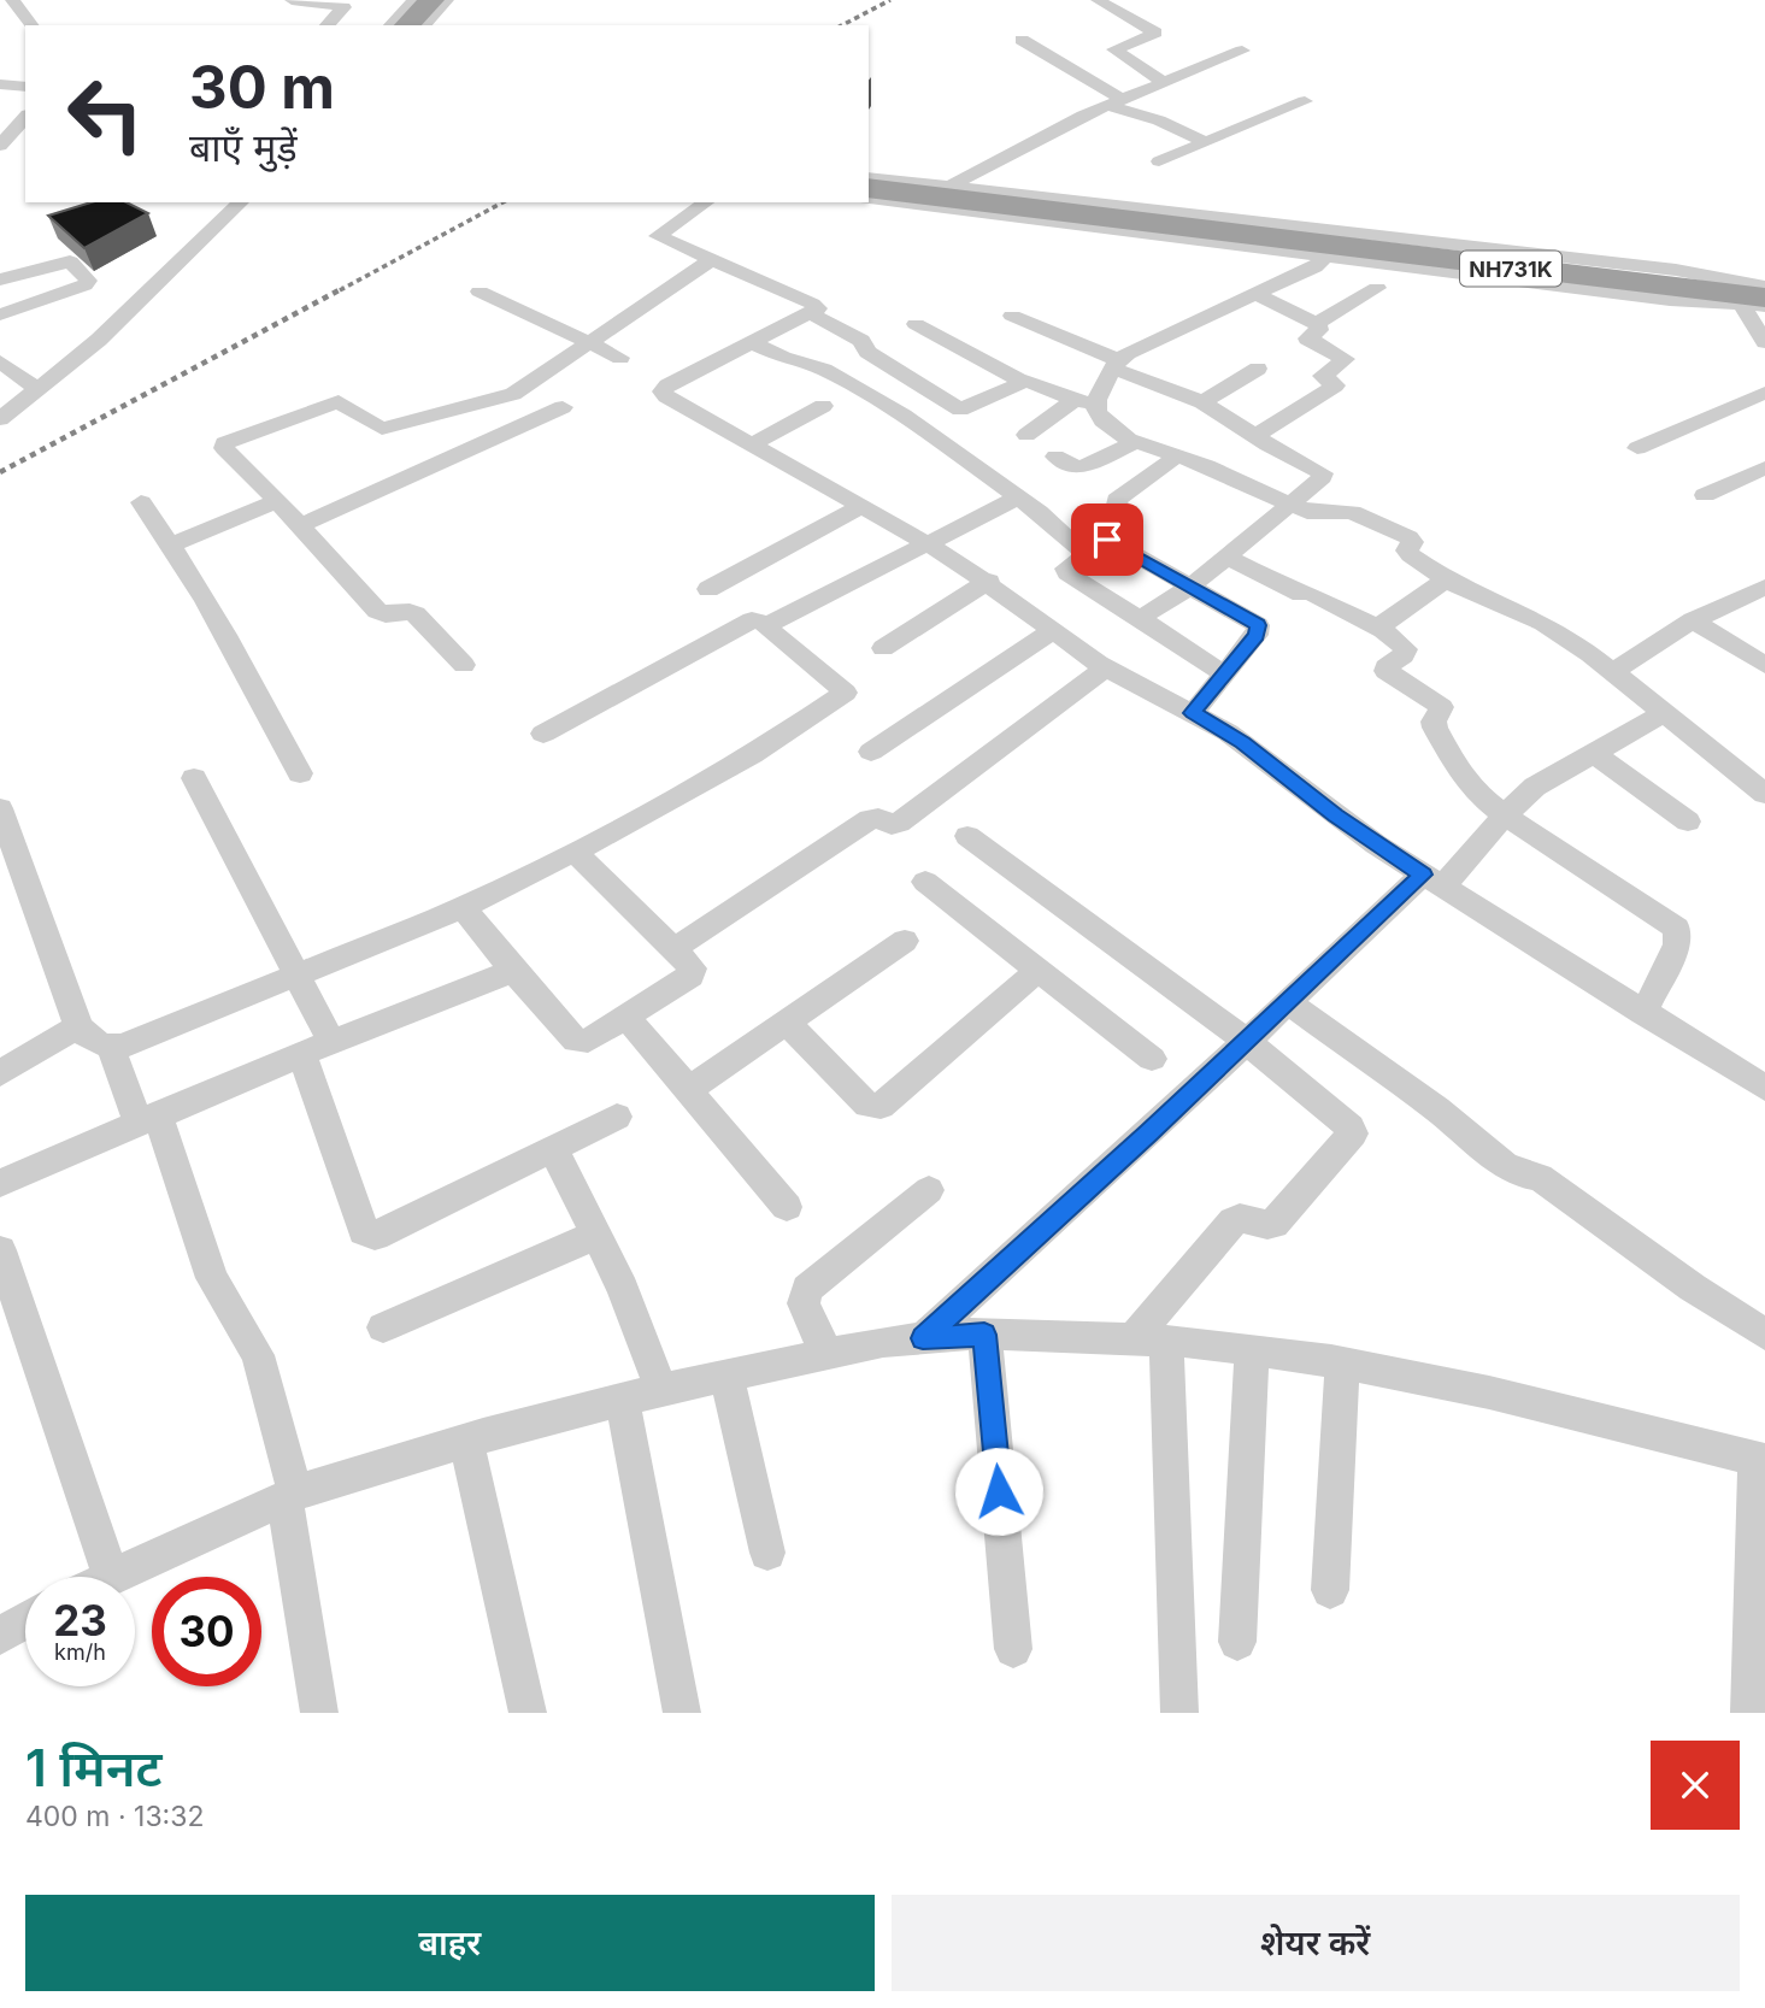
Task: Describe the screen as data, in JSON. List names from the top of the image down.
{
  "streets": {
    "highway": ["NH731K"]
  },
  "page": {
    "turn": ["30 m", "बाएँ मुड़ें"],
    "speed": "23 km/h",
    "limit": "30",
    "heading": ["1 मिनट", "400 m · 13:32"],
    "buttons": ["बाहर", "शेयर करें"]
  }
}
